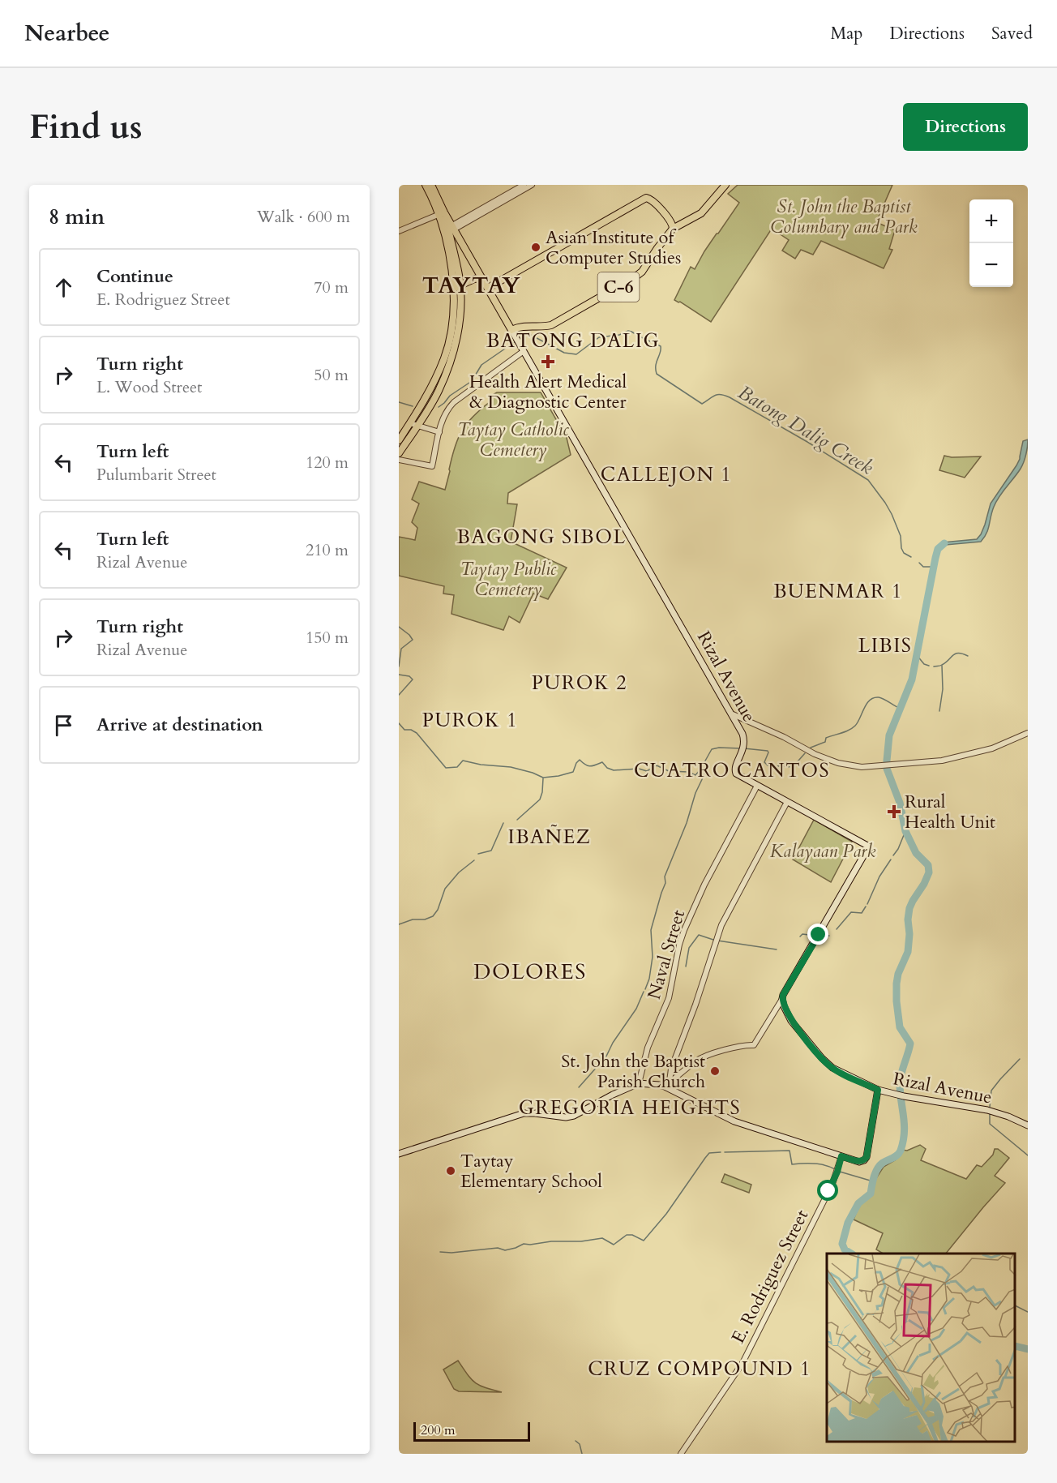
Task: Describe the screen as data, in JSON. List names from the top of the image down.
{
  "streets": {
    "main road": ["C-6", "Rizal Avenue"],
    "street": ["Naval Street", "E. Rodriguez Street"]
  },
  "crossings": [
    ["C-6", "Rizal Avenue"],
    ["Rizal Avenue", "Naval Street"]
  ],
  "districts": [
    "TAYTAY",
    "BATONG DALIG",
    "CALLEJON 1",
    "BAGONG SIBOL",
    "BUENMAR 1",
    "LIBIS",
    "PUROK 2",
    "PUROK 1",
    "CUATRO CANTOS",
    "IBAÑEZ",
    "DOLORES",
    "GREGORIA HEIGHTS",
    "CRUZ COMPOUND 1"
  ],
  "water": ["Batong Dalig Creek"],
  "parks": [
    "St. John the Baptist Columbary and Park",
    "Taytay Catholic Cemetery",
    "Taytay Public Cemetery",
    "Kalayaan Park"
  ],
  "places": {
    "other": ["Asian Institute of Computer Studies", "St. John the Baptist Parish Church", "Taytay Elementary School"],
    "health": ["Health Alert Medical & Diagnostic Center", "Rural Health Unit"]
  },
  "scale_bar": "200 m",
  "page": {
    "header": "Nearbee",
    "nav": ["Map", "Directions", "Saved"],
    "buttons": "Directions",
    "title": "Find us",
    "heading": ["8 min", "Walk · 600 m"],
    "map_buttons": ["+", "−"],
    "list": [
      ["Continue", "E. Rodriguez Street", "70 m"],
      ["Turn right", "L. Wood Street", "50 m"],
      ["Turn left", "Pulumbarit Street", "120 m"],
      ["Turn left", "Rizal Avenue", "210 m"],
      ["Turn right", "Rizal Avenue", "150 m"],
      "Arrive at destination"
    ],
    "scale": "200 m"
  }
}
